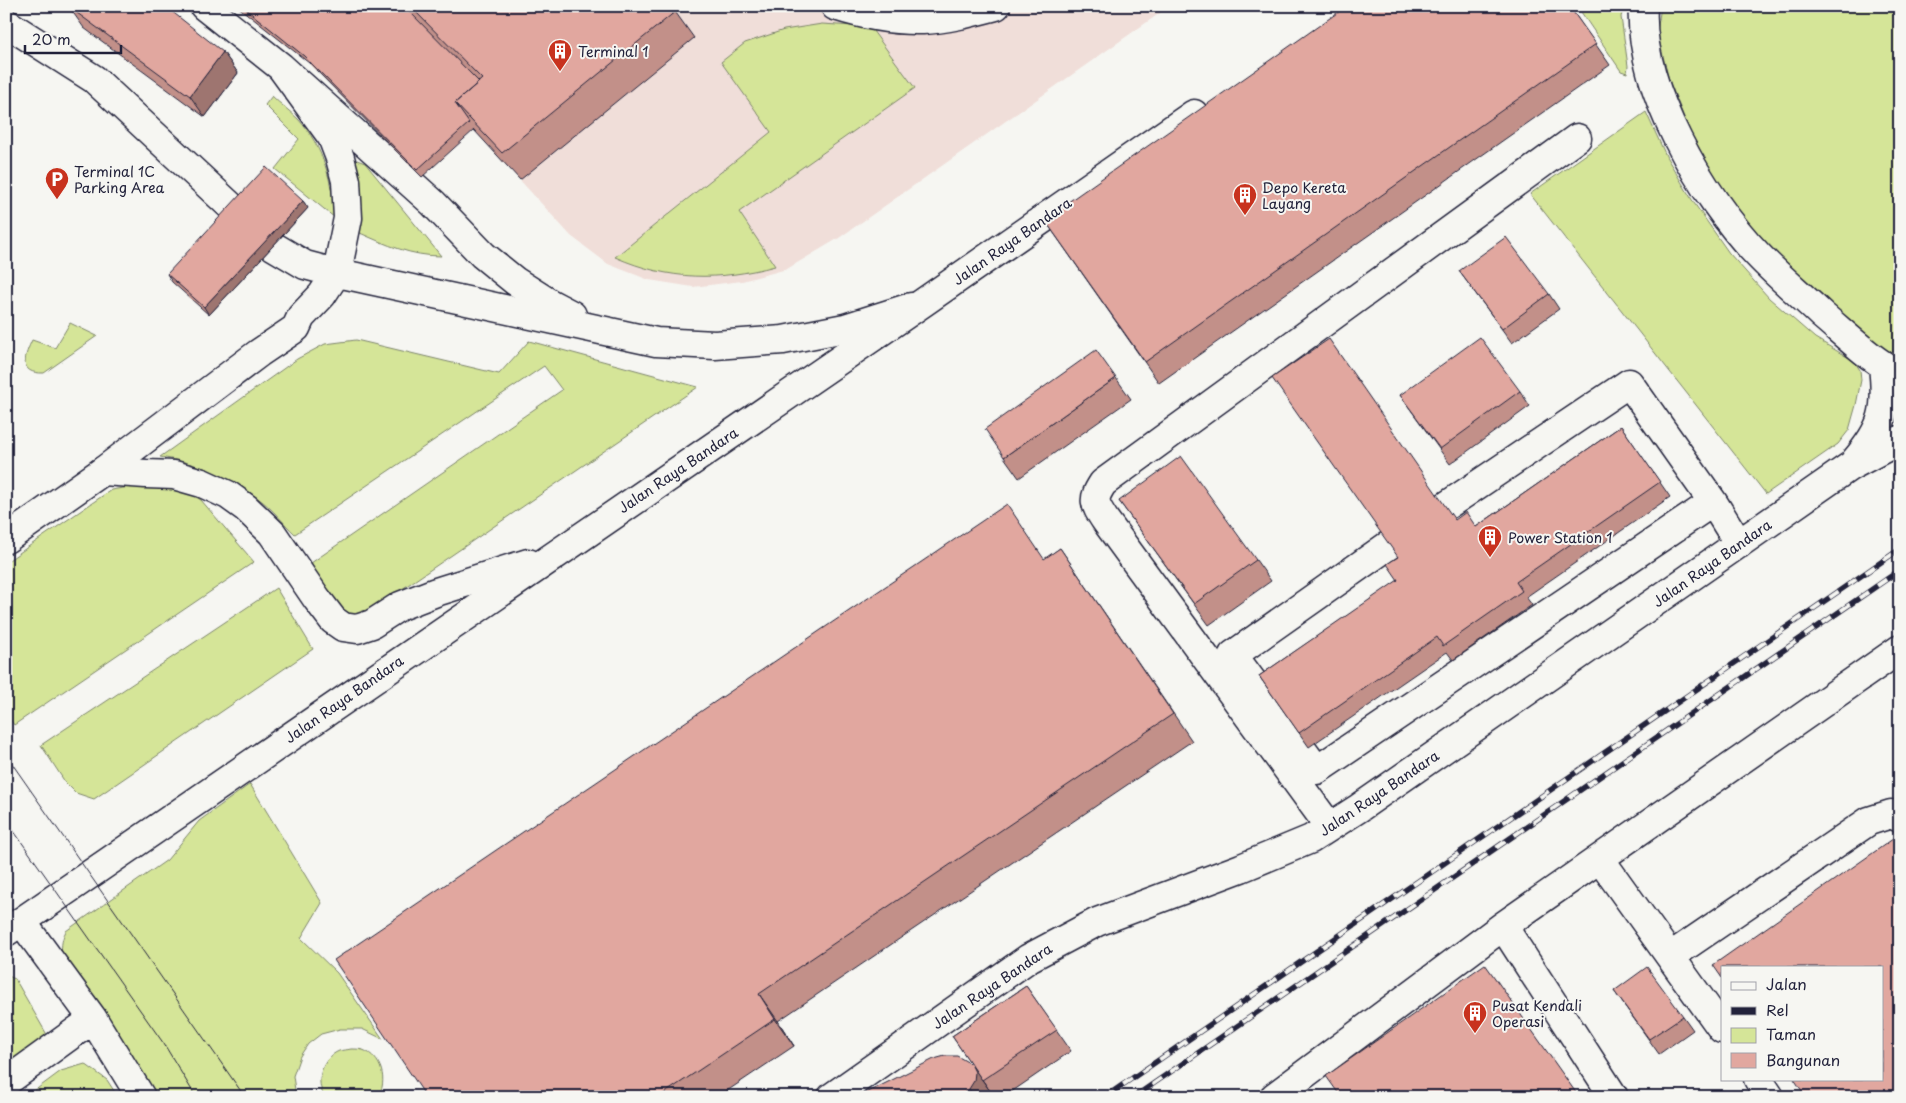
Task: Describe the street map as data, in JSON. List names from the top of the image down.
{
  "streets": {
    "street": ["Jalan Raya Bandara"]
  },
  "places": {
    "building": [
      "Terminal 1",
      "Depo Kereta Layang",
      "Power Station 1",
      "Pusat Kendali Operasi"
    ],
    "parking": ["Terminal 1C Parking Area"]
  },
  "legend": [
    "Jalan",
    "Rel",
    "Taman",
    "Bangunan"
  ],
  "scale_bar": "20 m"
}
